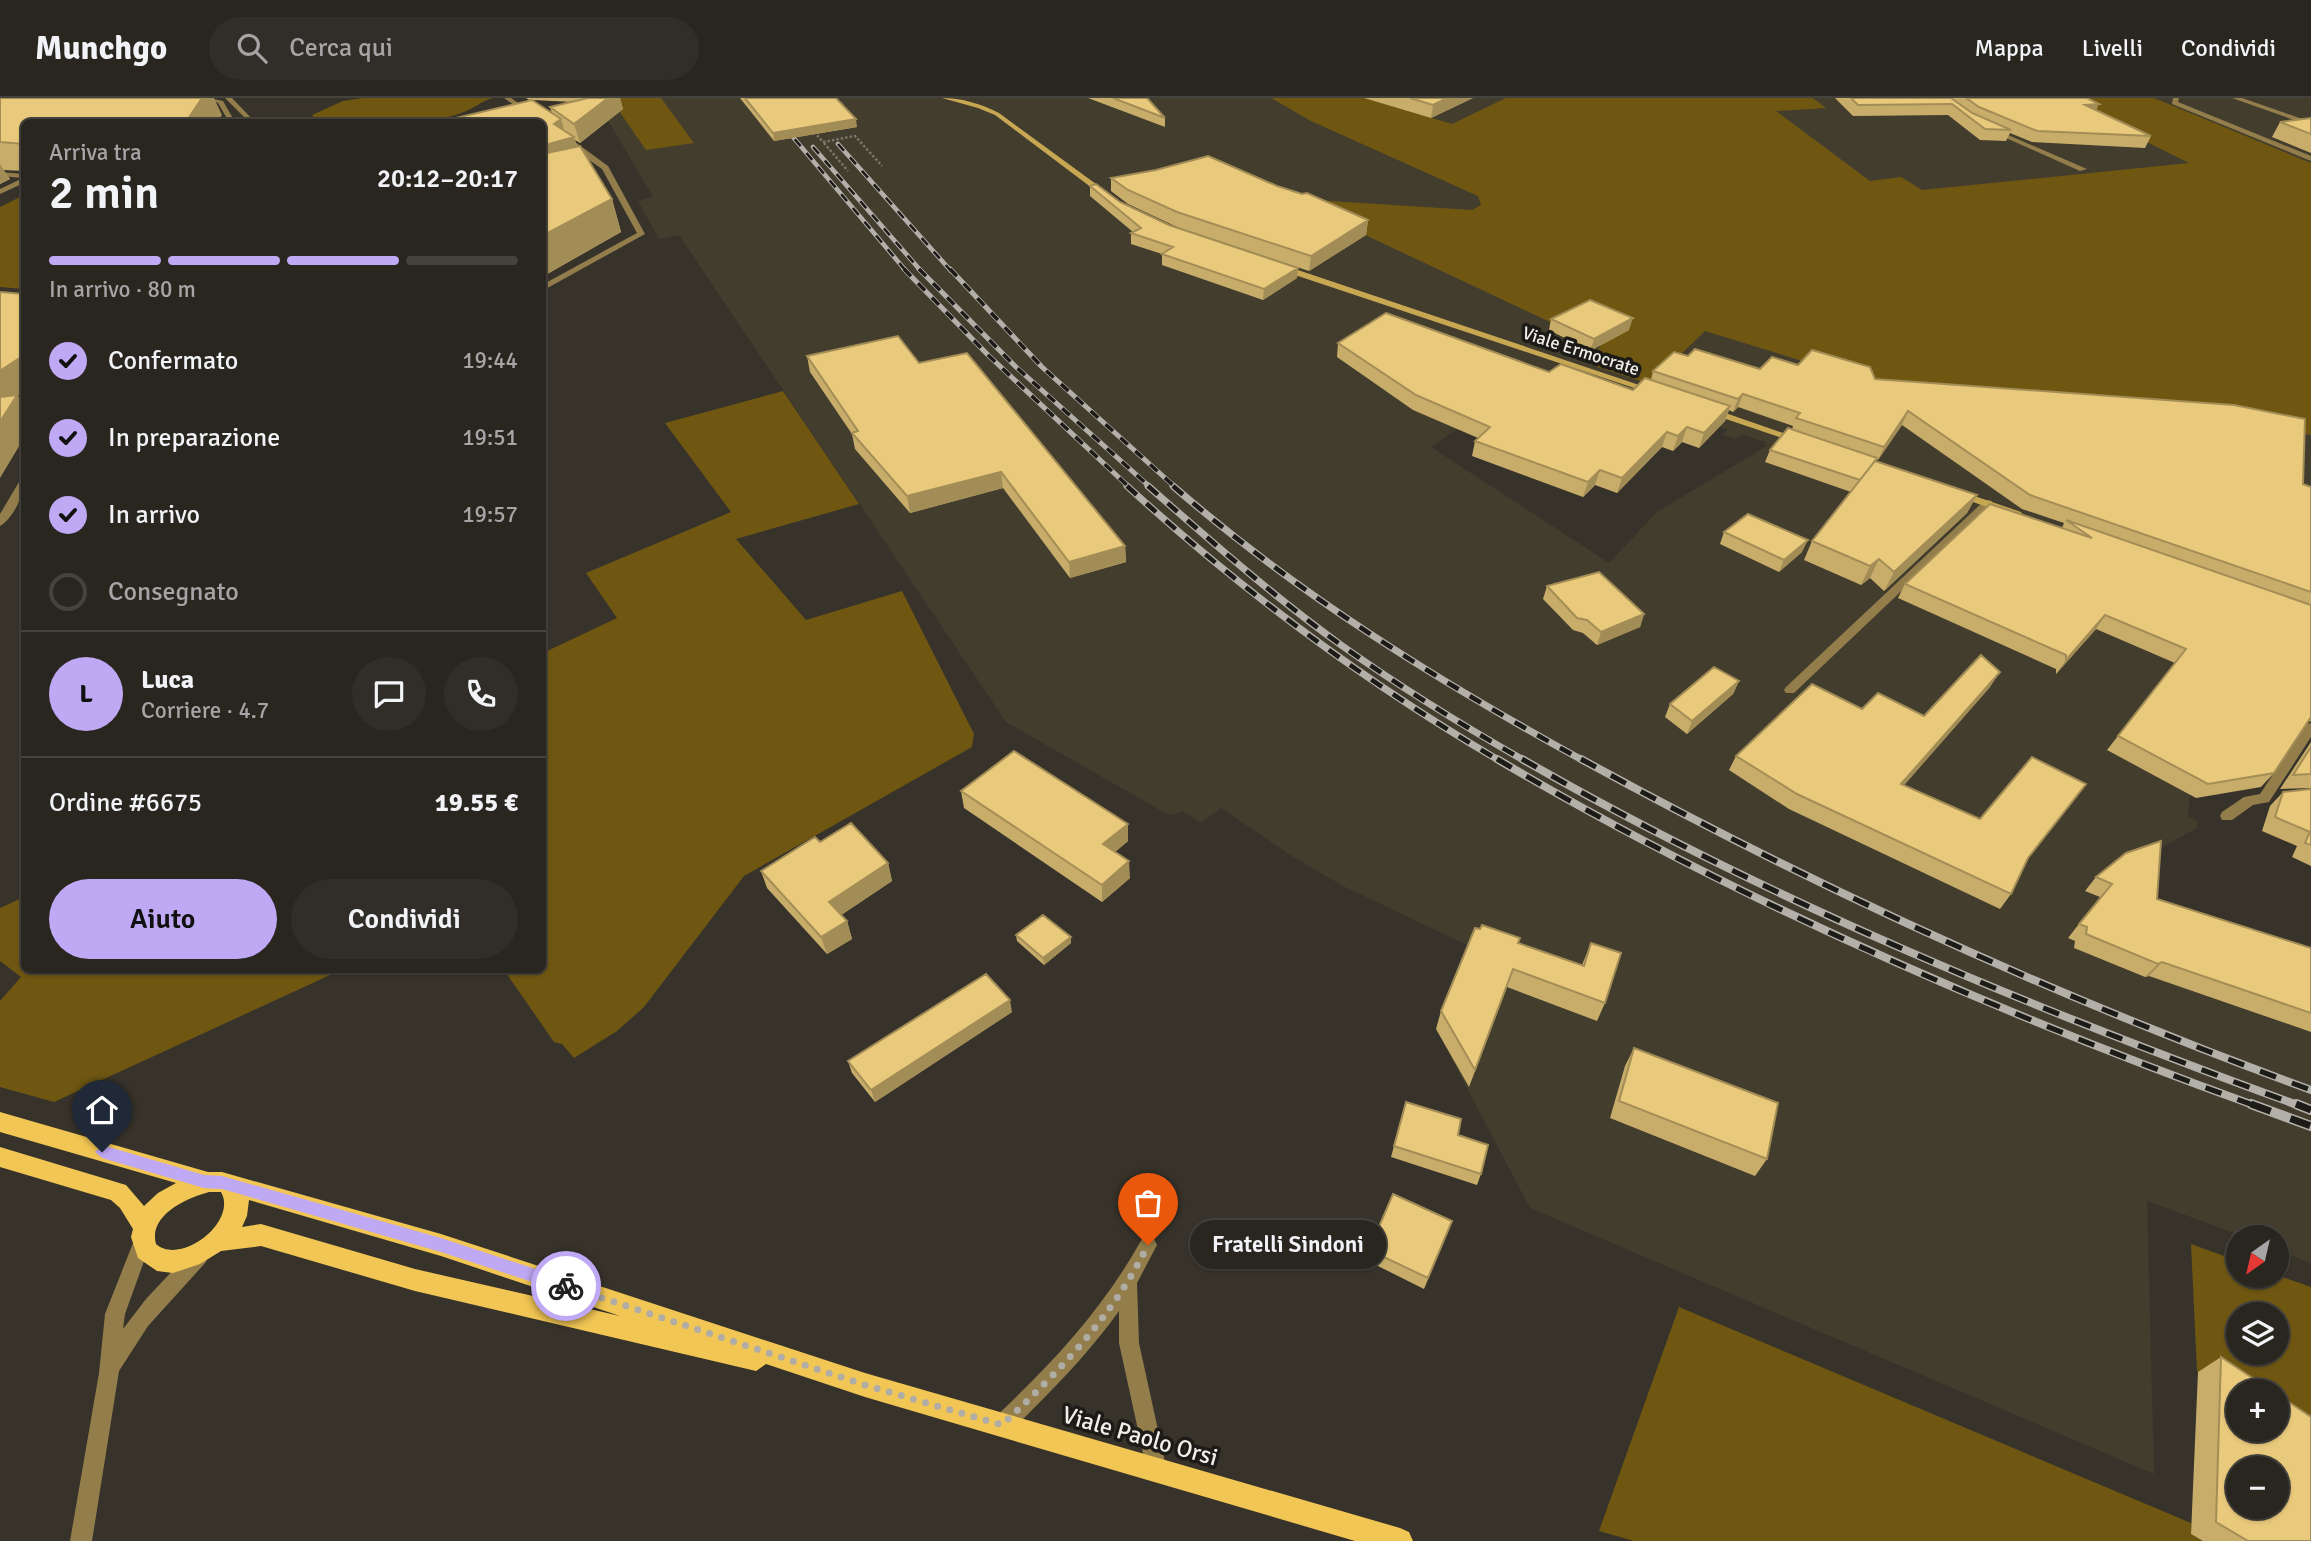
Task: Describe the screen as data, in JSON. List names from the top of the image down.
{
  "streets": {
    "main road": ["Viale Ermocrate", "Viale Paolo Orsi"]
  },
  "places": ["Fratelli Sindoni"],
  "north": "bottom left",
  "page": {
    "header": "Munchgo",
    "search": "Cerca qui",
    "nav": ["Mappa", "Livelli", "Condividi"],
    "heading": ["2 min", "Arriva tra", "20:12–20:17"],
    "panel": [
      "Luca",
      "Corriere · 4.7",
      "Ordine #6675",
      "19.55 €"
    ],
    "bar": "In arrivo · 80 m",
    "list": [
      ["Confermato", "19:44"],
      ["In preparazione", "19:51"],
      ["In arrivo", "19:57"],
      "Consegnato"
    ],
    "round": "L",
    "buttons": ["Aiuto", "Condividi"],
    "bubble": "Fratelli Sindoni",
    "map_buttons": ["+", "−"]
  }
}
